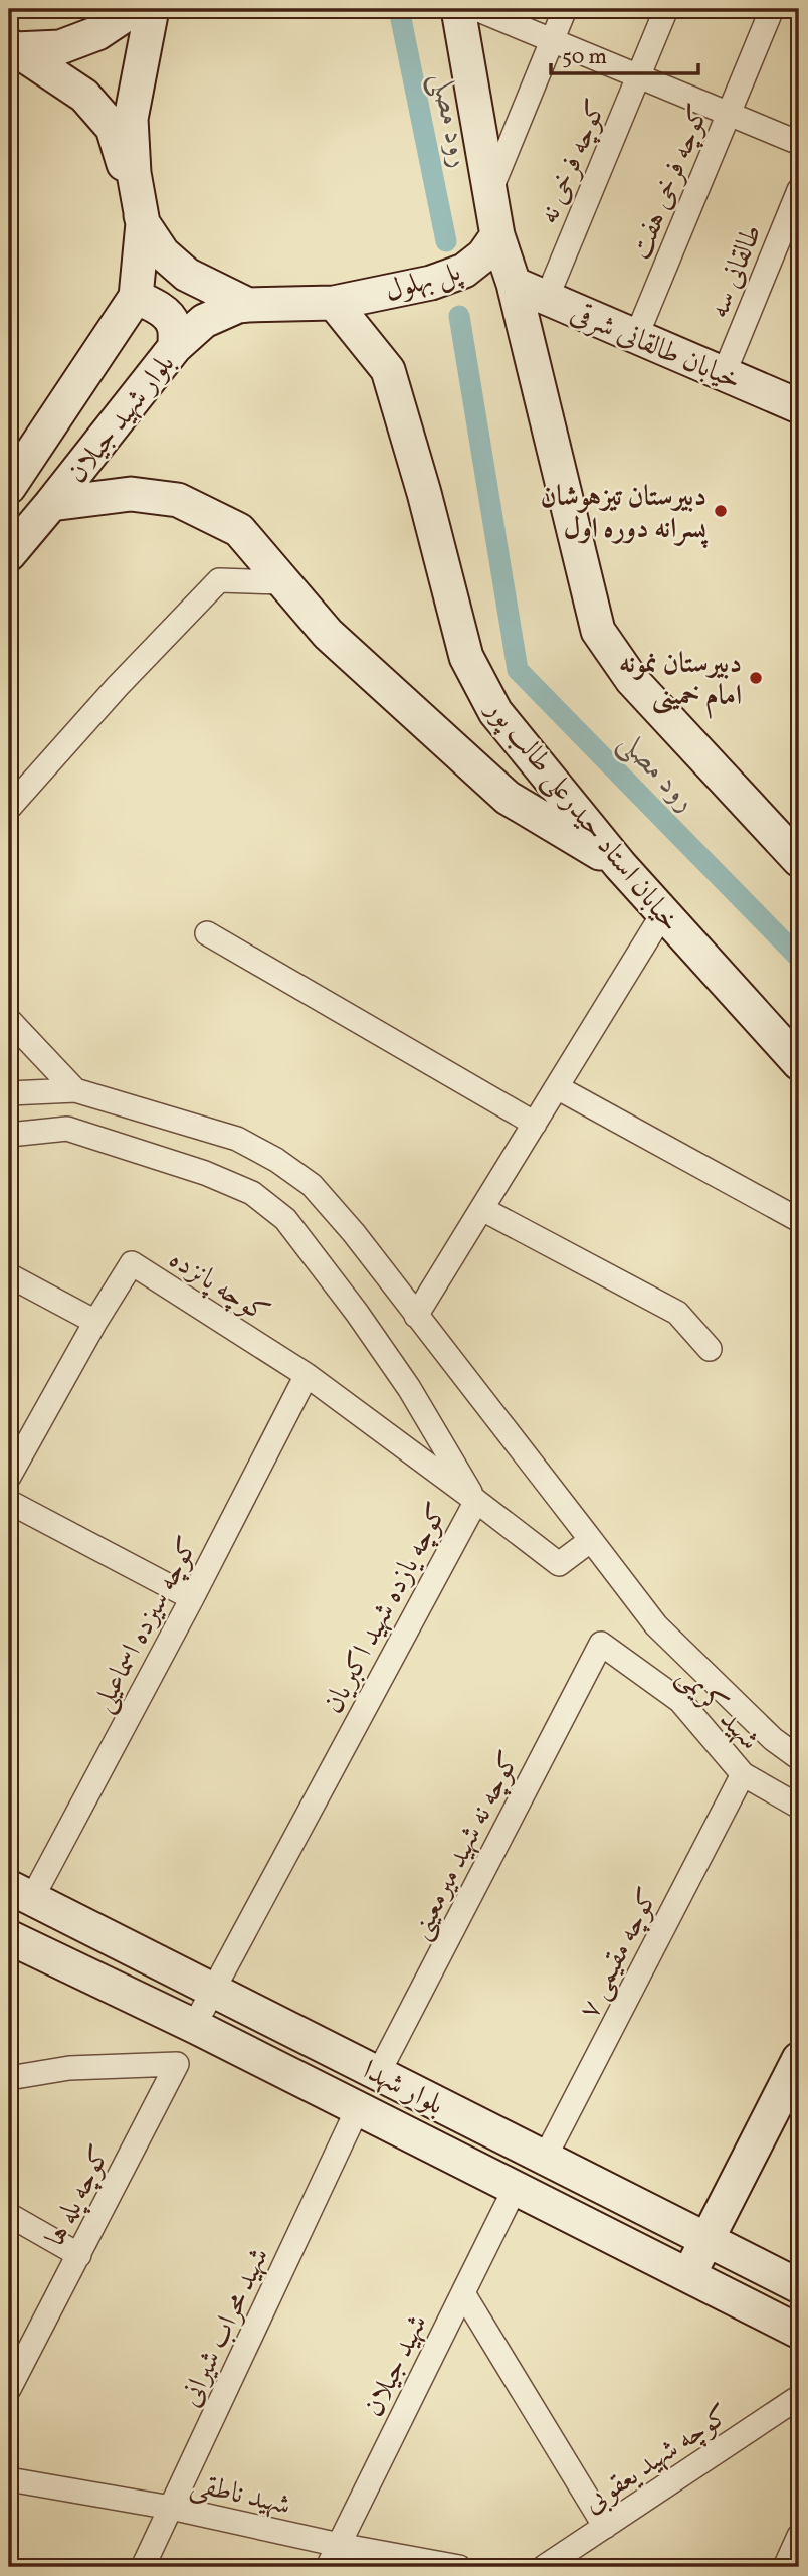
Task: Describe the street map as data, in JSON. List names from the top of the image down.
{
  "streets": {
    "main road": [
      "پل بهلول",
      "خیابان طالقانی شرقی",
      "بلوار شهید جیلان",
      "خیابان استاد حیدرعلی طالب پور",
      "بلوار شهدا"
    ],
    "street": [
      "کوچه فرخی نه",
      "کوچه فرخی هفت",
      "طالقانی سه",
      "کوچه پانزده",
      "کوچه یازده شهید اکبریان",
      "کوچه سیزده اسماعیلی",
      "شهید کریمی",
      "کوچه نه شهید میرمعینی",
      "کوچه مقیمی ۷",
      "کوچه پله ها",
      "شهید محراب شیرانی",
      "شهید جیلان",
      "کوچه شهید یعقوبی",
      "شهید ناطقی"
    ]
  },
  "crossings": [
    ["کوچه فرخی نه", "خیابان طالقانی شرقی"],
    ["کوچه فرخی هفت", "خیابان طالقانی شرقی"],
    ["طالقانی سه", "خیابان طالقانی شرقی"],
    ["پل بهلول", "بلوار شهید جیلان"],
    ["پل بهلول", "خیابان استاد حیدرعلی طالب پور"],
    ["کوچه پانزده", "کوچه یازده شهید اکبریان"],
    ["کوچه پانزده", "کوچه سیزده اسماعیلی"],
    ["کوچه یازده شهید اکبریان", "بلوار شهدا"],
    ["کوچه سیزده اسماعیلی", "بلوار شهدا"],
    ["شهید کریمی", "کوچه نه شهید میرمعینی"],
    ["شهید کریمی", "کوچه مقیمی ۷"],
    ["کوچه نه شهید میرمعینی", "بلوار شهدا"],
    ["کوچه مقیمی ۷", "بلوار شهدا"],
    ["بلوار شهدا", "شهید محراب شیرانی"],
    ["بلوار شهدا", "شهید جیلان"],
    ["شهید محراب شیرانی", "شهید ناطقی"],
    ["شهید جیلان", "شهید ناطقی"]
  ],
  "water": ["رود مصلی"],
  "places": ["دبیرستان تیزهوشان پسرانه دوره اول", "دبیرستان نمونه امام خمینی"],
  "scale_bar": "50 m"
}
